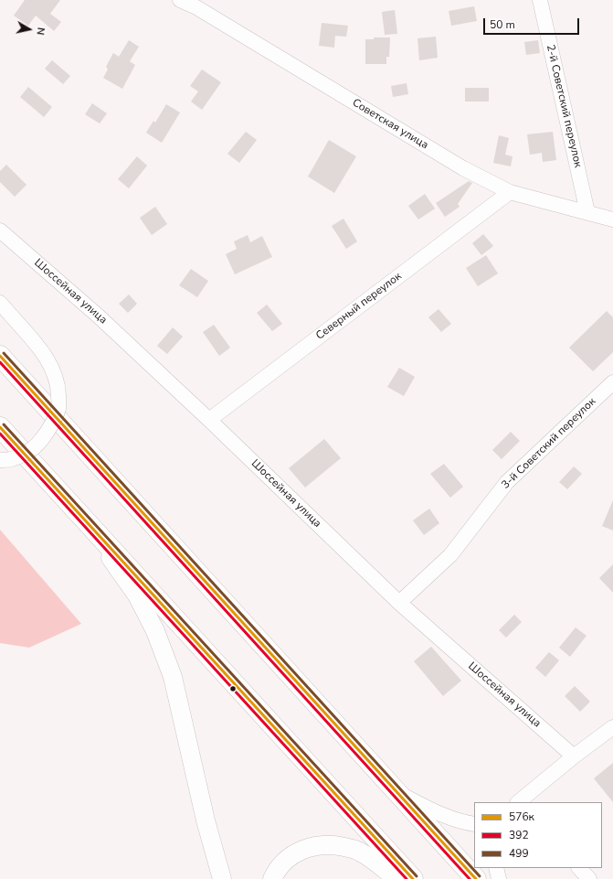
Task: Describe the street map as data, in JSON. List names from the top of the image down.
{
  "streets": {
    "street": [
      "2-й Советский переулок",
      "Советская улица",
      "Шоссейная улица",
      "Северный переулок",
      "3-й Советский переулок"
    ]
  },
  "crossings": [
    ["2-й Советский переулок", "Советская улица"],
    ["Советская улица", "Северный переулок"],
    ["Шоссейная улица", "Северный переулок"],
    ["Шоссейная улица", "3-й Советский переулок"]
  ],
  "lines": ["transit line 499", "transit line 576к", "transit line 392"],
  "legend": ["576к", "392", "499"],
  "scale_bar": "50 m",
  "north": "right"
}
